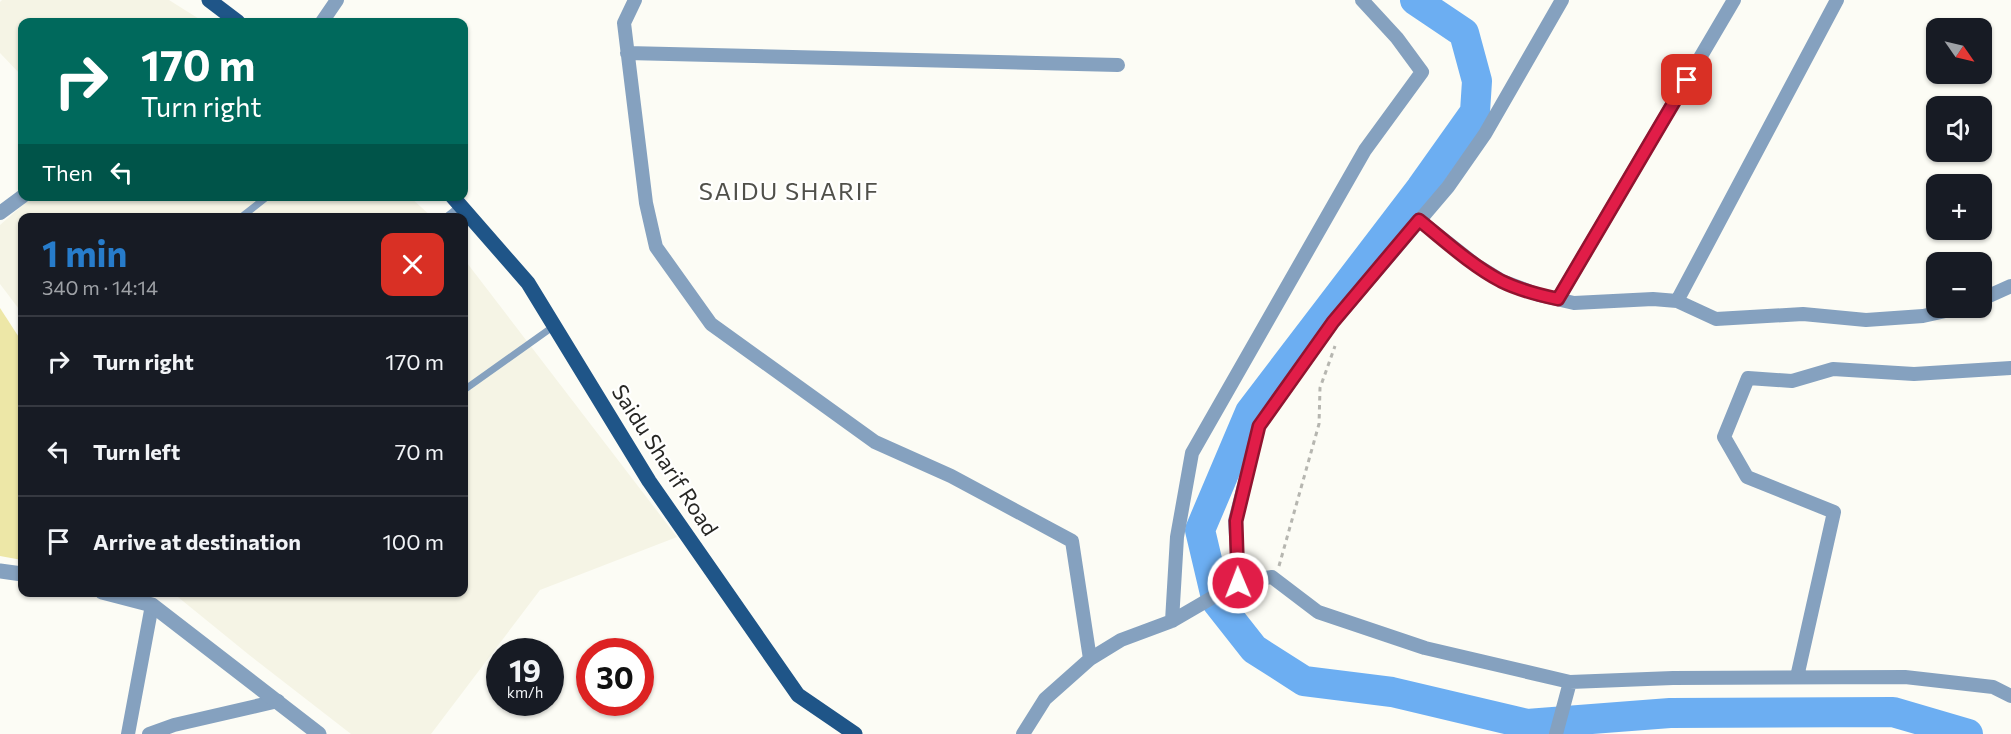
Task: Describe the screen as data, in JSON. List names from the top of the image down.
{
  "streets": {
    "main road": ["Saidu Sharif Road"]
  },
  "districts": ["SAIDU SHARIF"],
  "north": "bottom right",
  "page": {
    "map_buttons": ["+", "−"],
    "turn": ["170 m", "Turn right"],
    "then": "Then",
    "heading": ["1 min", "340 m · 14:14"],
    "list": [
      {
        "name": "Turn right",
        "value": "170 m"
      },
      {
        "name": "Turn left",
        "value": "70 m"
      },
      {
        "name": "Arrive at destination",
        "value": "100 m"
      }
    ],
    "speed": "19 km/h",
    "limit": "30"
  }
}
